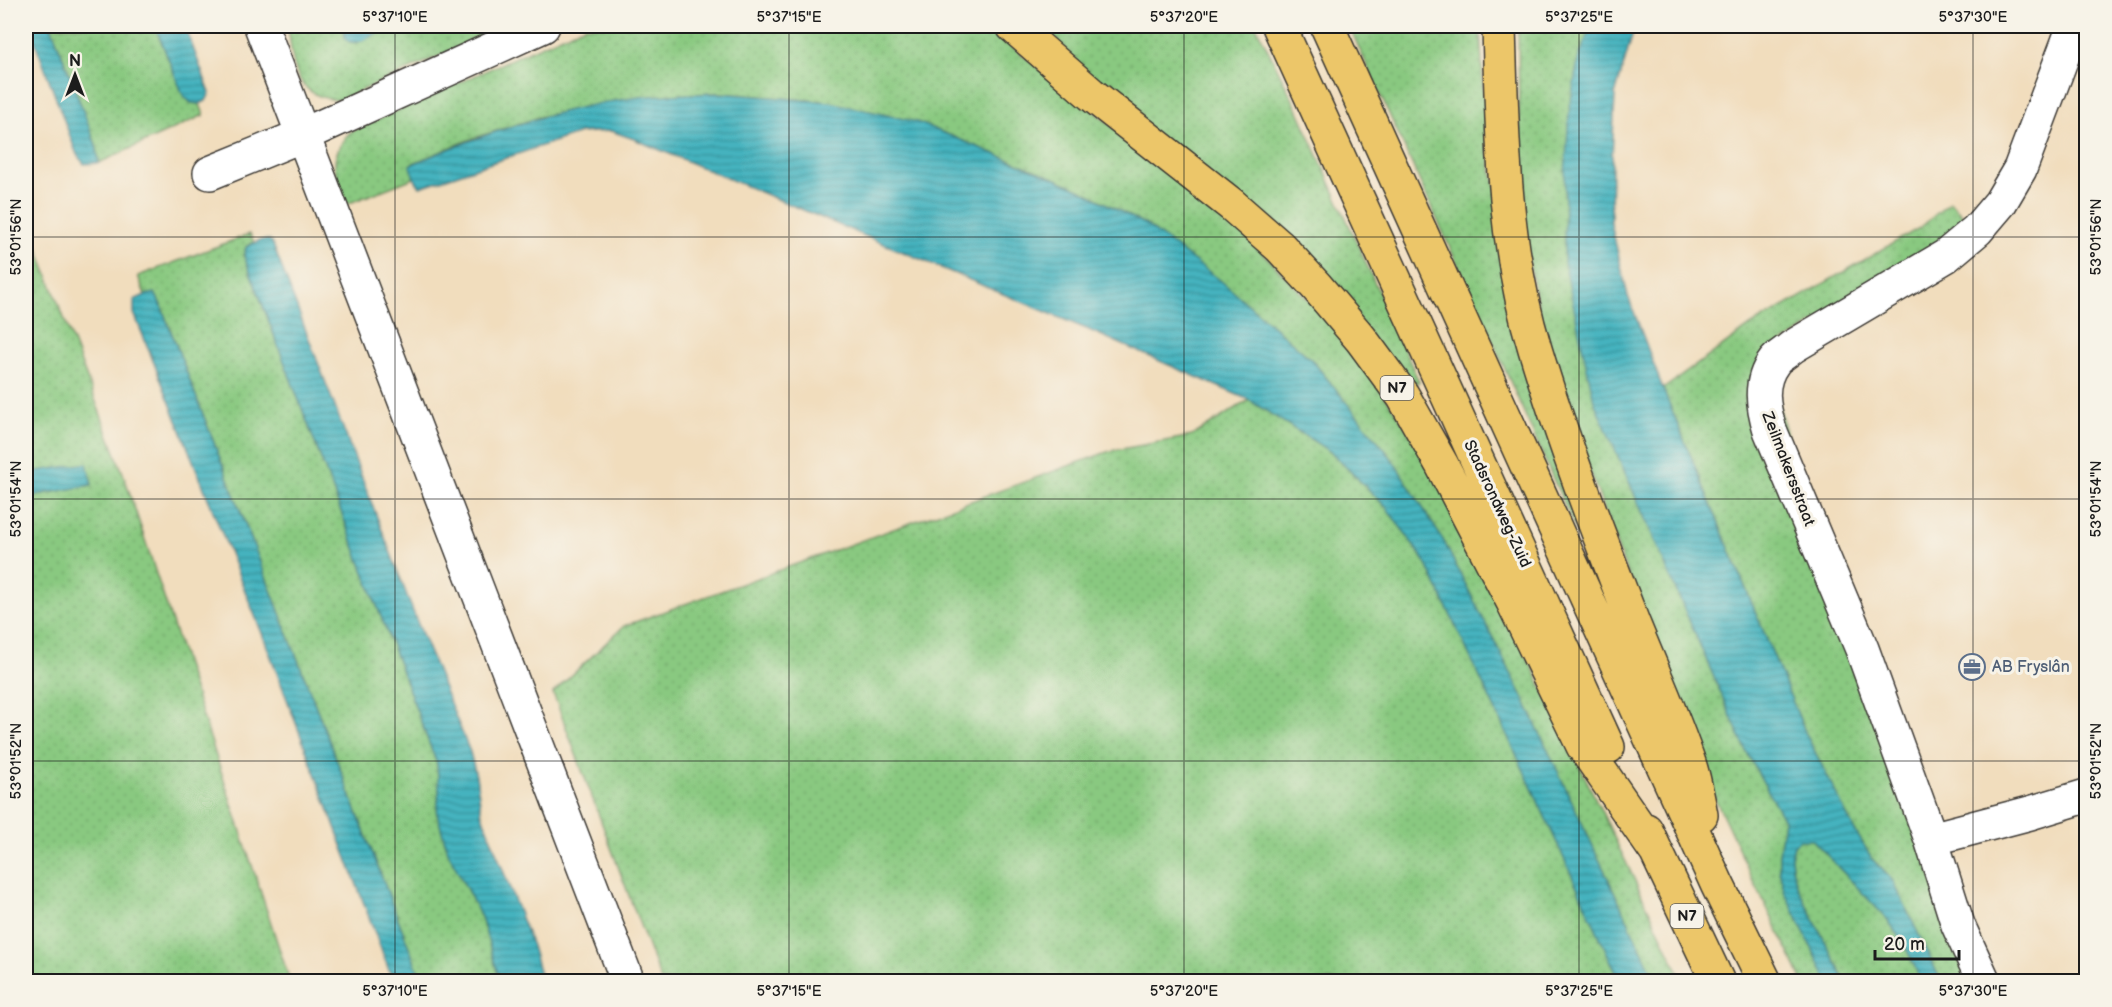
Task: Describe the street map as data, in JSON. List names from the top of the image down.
{
  "streets": {
    "highway": ["N7", "Stadsrondweg-Zuid"],
    "street": ["Zeilmakersstraat"]
  },
  "crossings": [
    ["N7", "Stadsrondweg-Zuid"]
  ],
  "places": {
    "office": ["AB Fryslân"]
  },
  "scale_bar": "20 m",
  "north": "top",
  "coordinates": [
    "5°37'10\"E",
    "5°37'15\"E",
    "5°37'20\"E",
    "5°37'25\"E",
    "5°37'30\"E",
    "53°01'56\"N",
    "53°01'54\"N",
    "53°01'52\"N"
  ]
}
